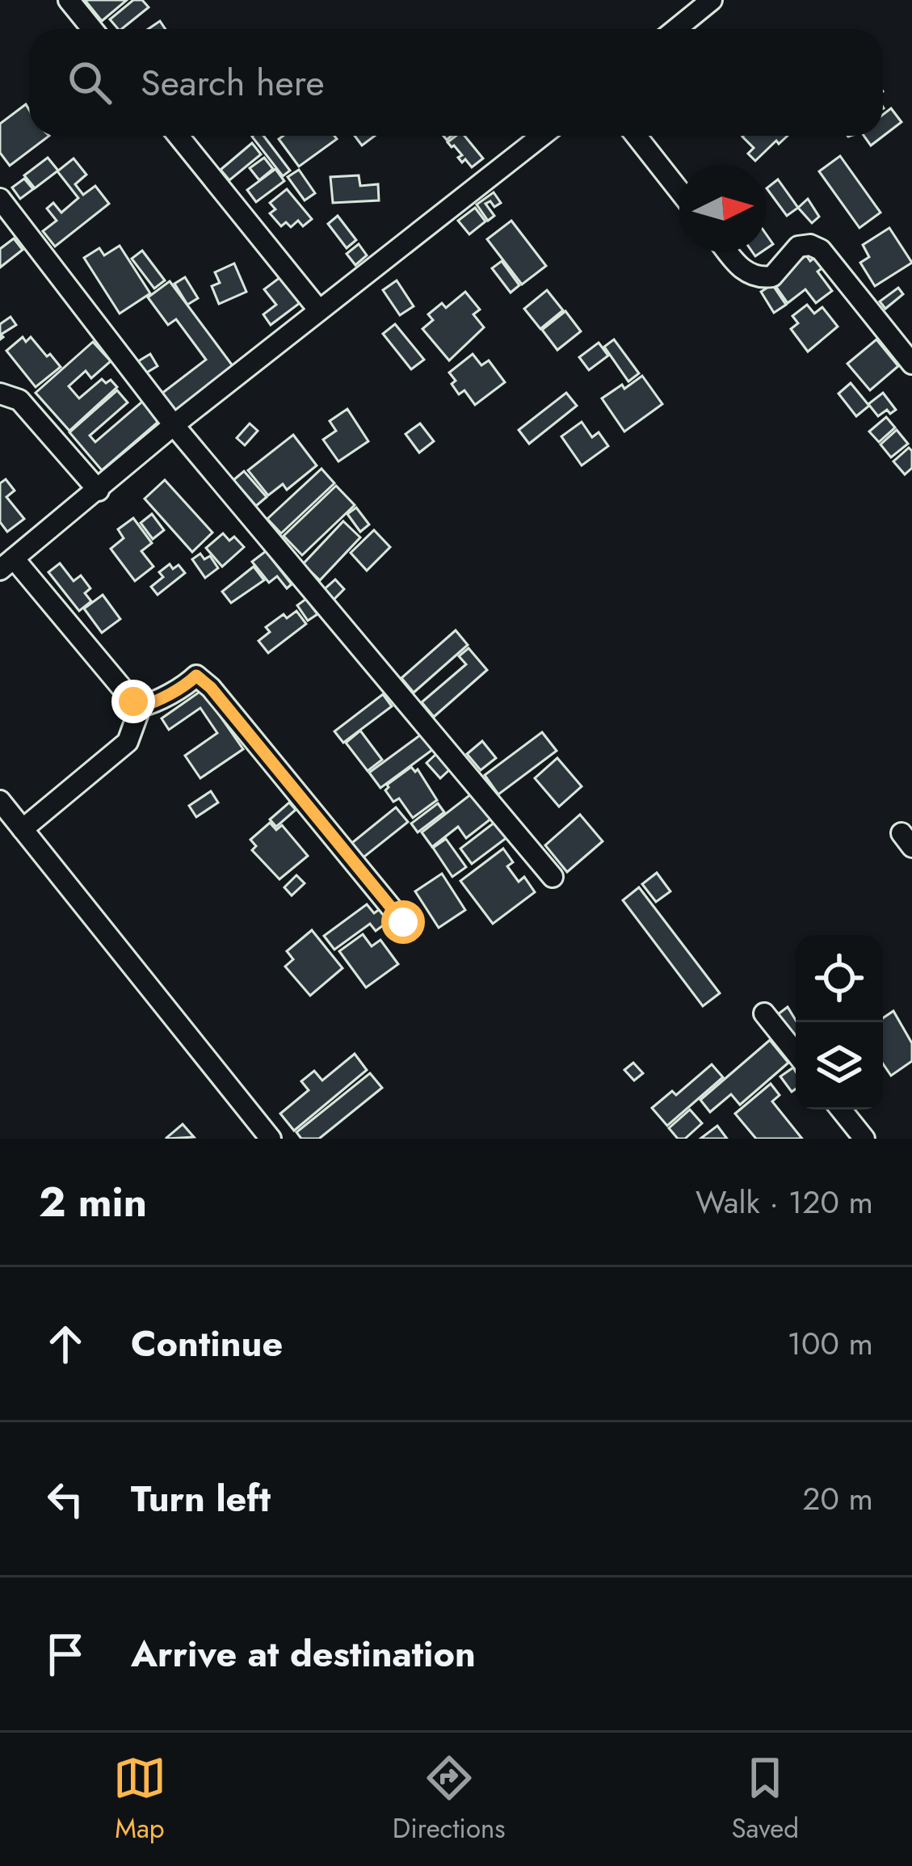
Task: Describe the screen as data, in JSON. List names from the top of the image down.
{
  "north": "right",
  "page": {
    "search": "Search here",
    "heading": ["2 min", "Walk · 120 m"],
    "list": [
      ["Continue", "100 m"],
      ["Turn left", "20 m"],
      "Arrive at destination"
    ],
    "nav": ["Map", "Directions", "Saved"]
  }
}
